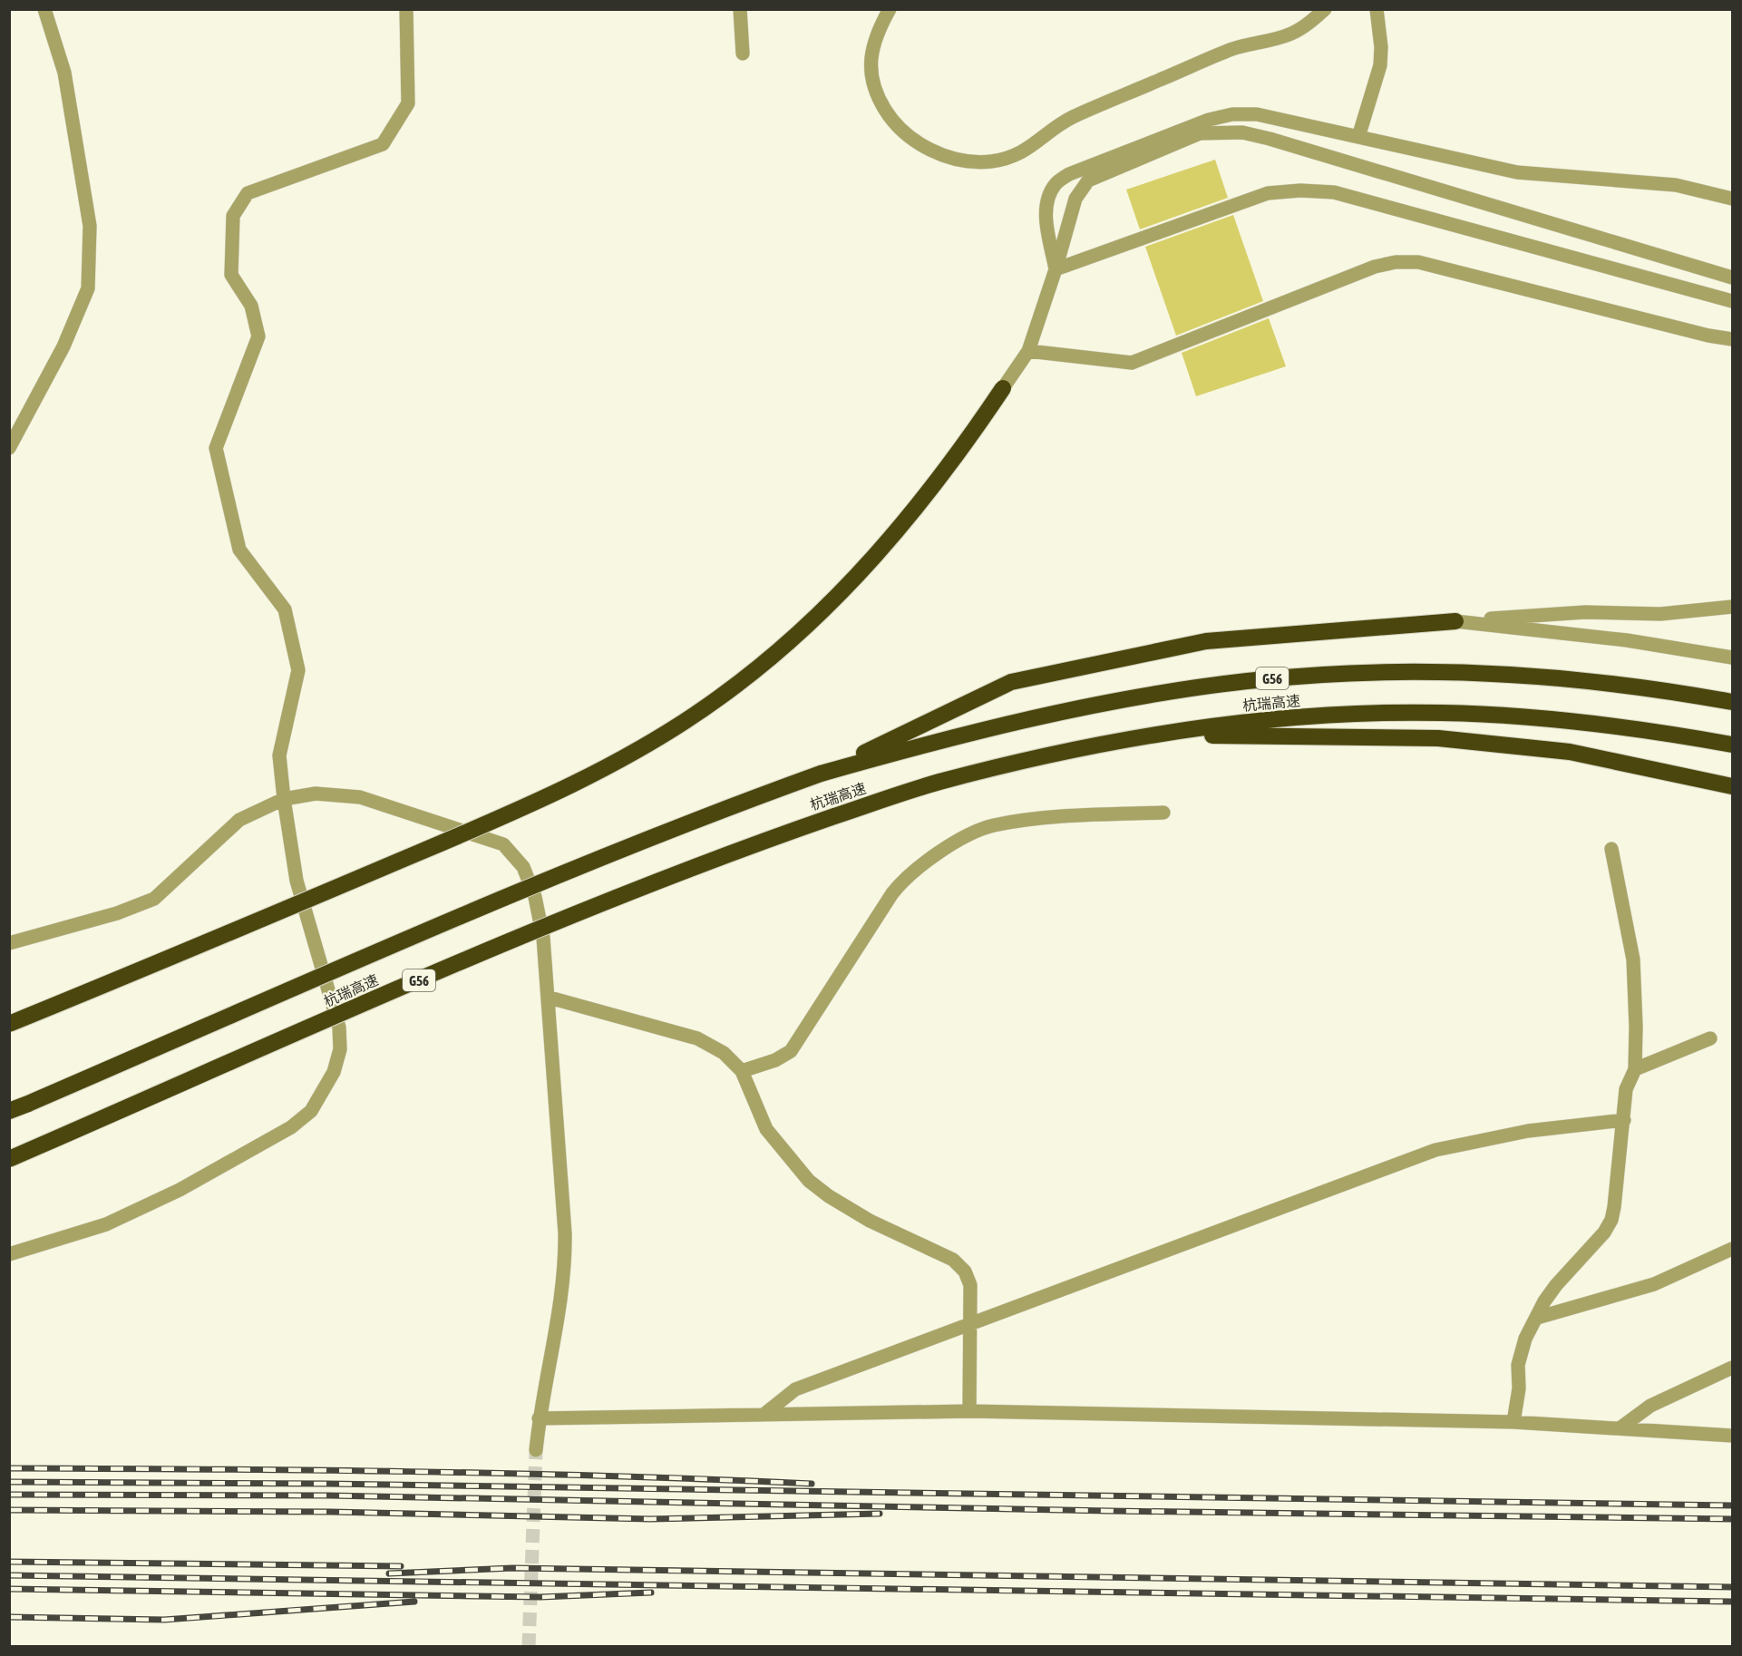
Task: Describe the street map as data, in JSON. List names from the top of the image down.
{
  "streets": {
    "highway": ["G56", "杭瑞高速"]
  }
}
